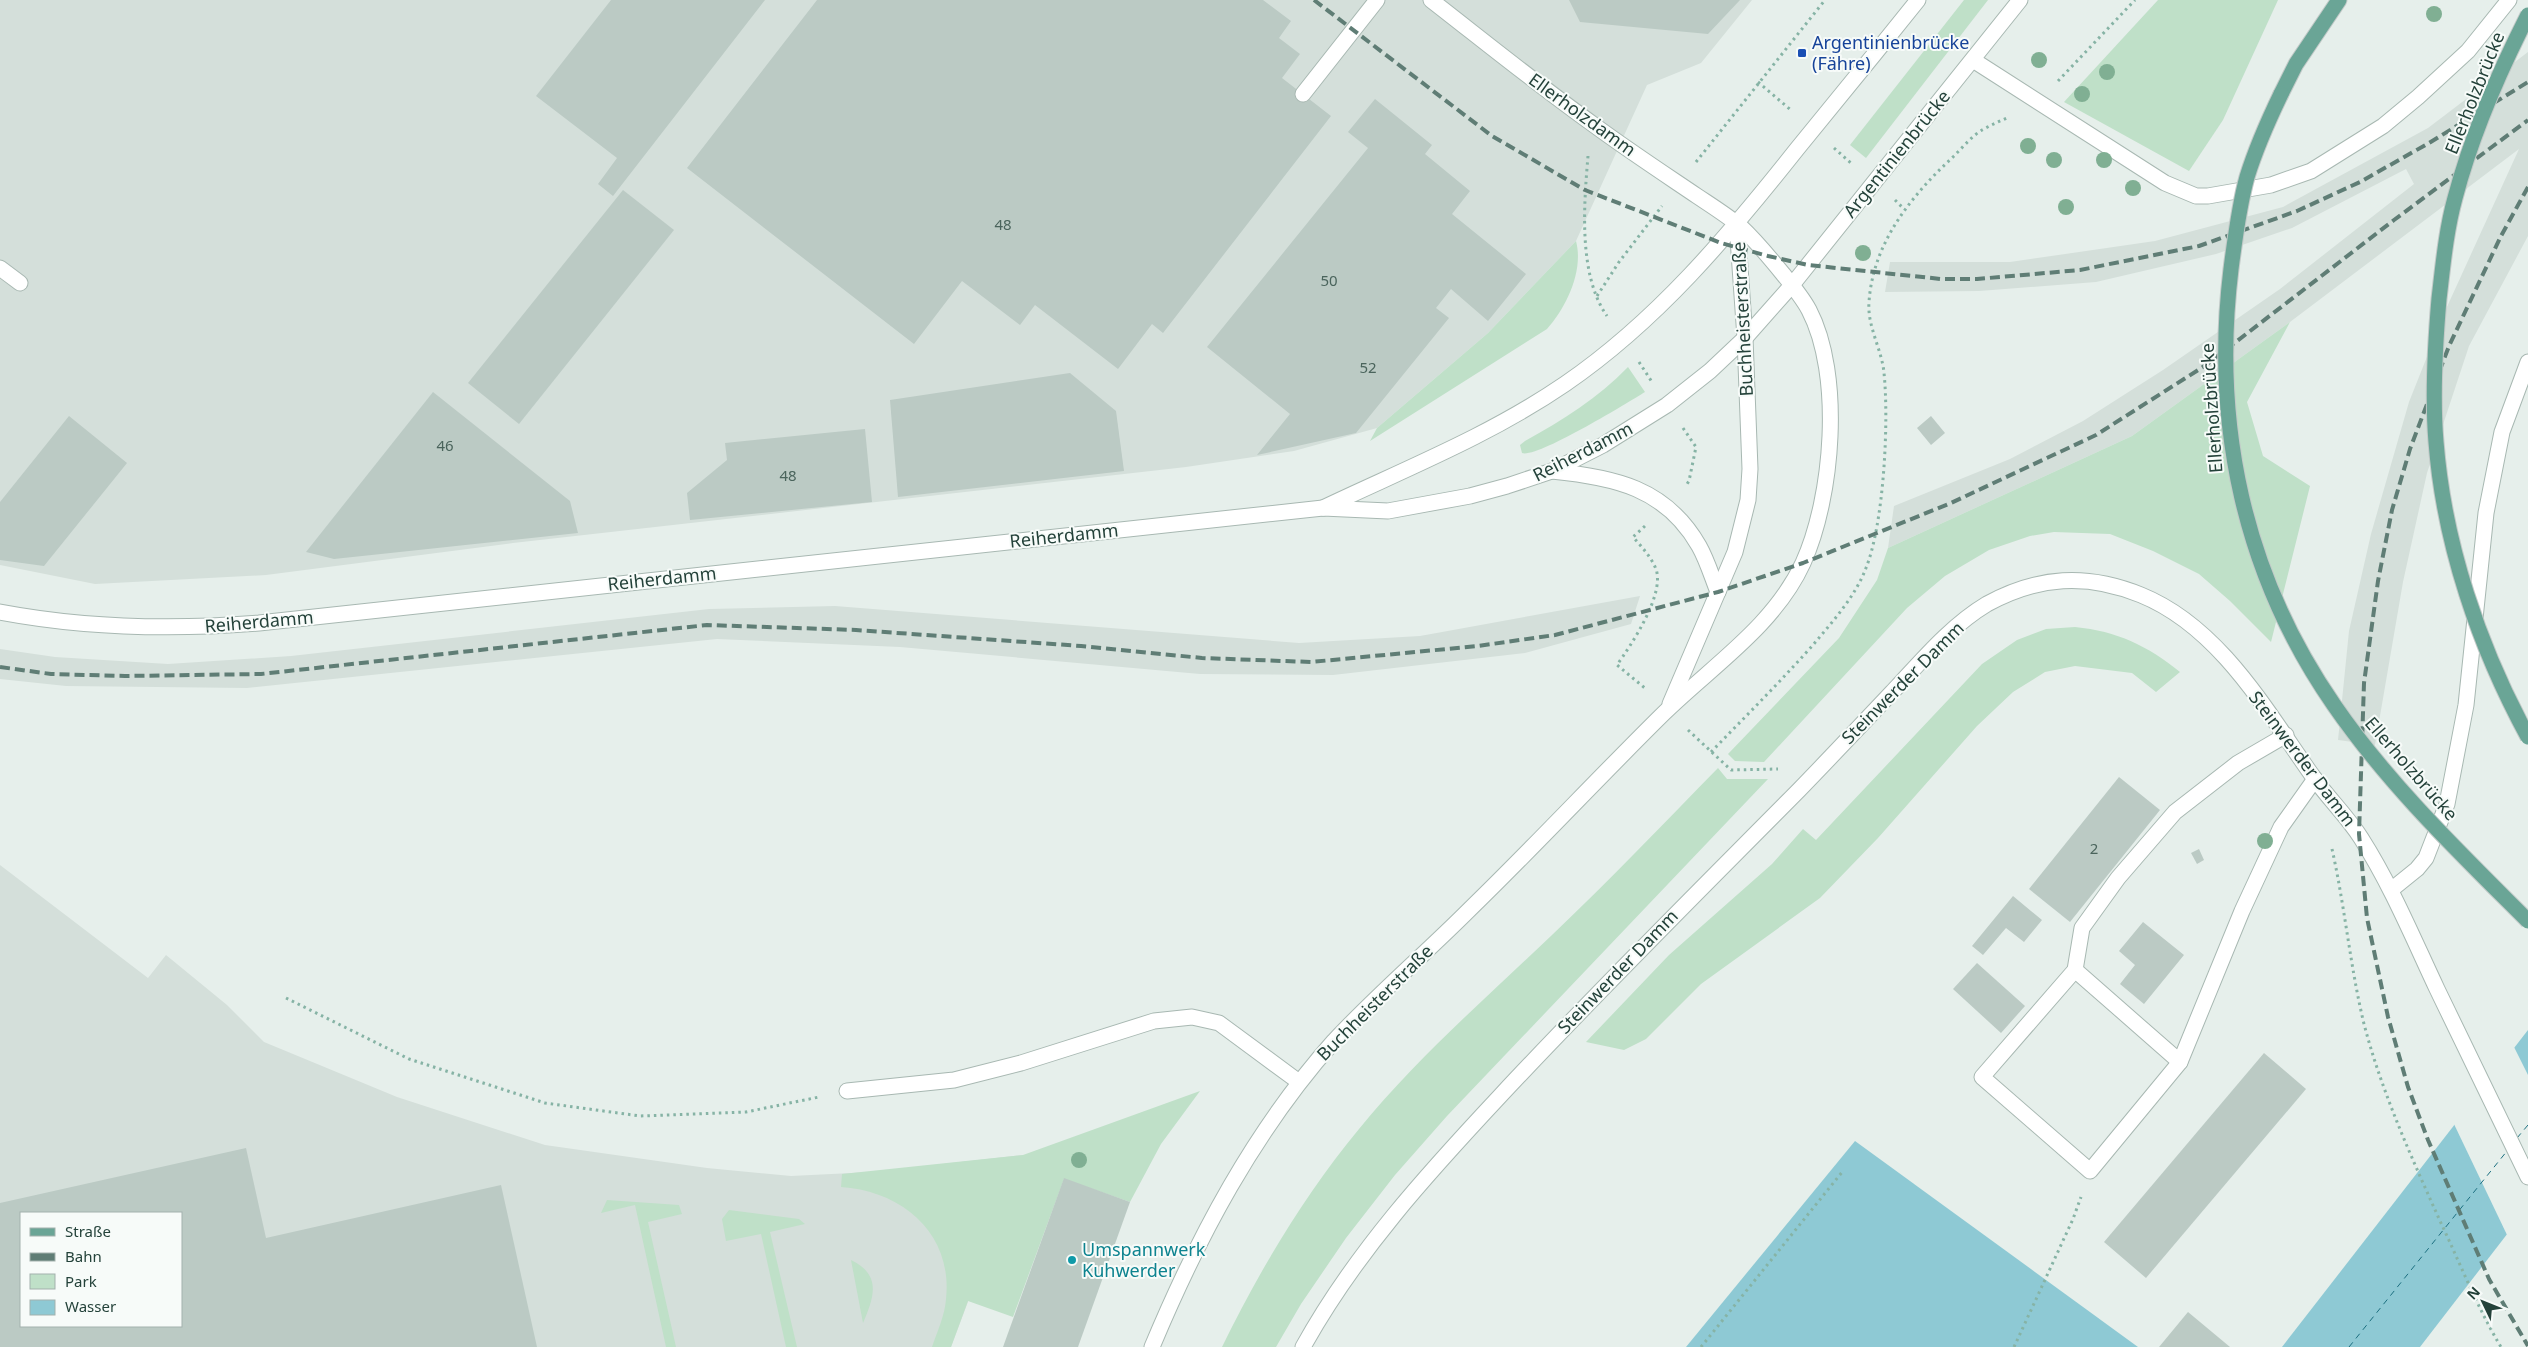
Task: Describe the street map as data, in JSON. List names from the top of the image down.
{
  "streets": {
    "main road": ["Ellerholzbrücke"],
    "street": [
      "Ellerholzdamm",
      "Argentinienbrücke",
      "Buchheisterstraße",
      "Reiherdamm",
      "Steinwerder Damm"
    ]
  },
  "crossings": [
    ["Ellerholzdamm", "Buchheisterstraße"],
    ["Ellerholzdamm", "Reiherdamm"],
    ["Argentinienbrücke", "Buchheisterstraße"],
    ["Argentinienbrücke", "Reiherdamm"],
    ["Buchheisterstraße", "Reiherdamm"]
  ],
  "places": {
    "transit": ["Argentinienbrücke (Fähre)"],
    "other": ["Umspannwerk Kuhwerder"]
  },
  "house_numbers": [
    "48",
    "50",
    "52",
    "46",
    "48",
    "2"
  ],
  "legend": [
    "Straße",
    "Bahn",
    "Park",
    "Wasser"
  ],
  "north": "top left"
}
